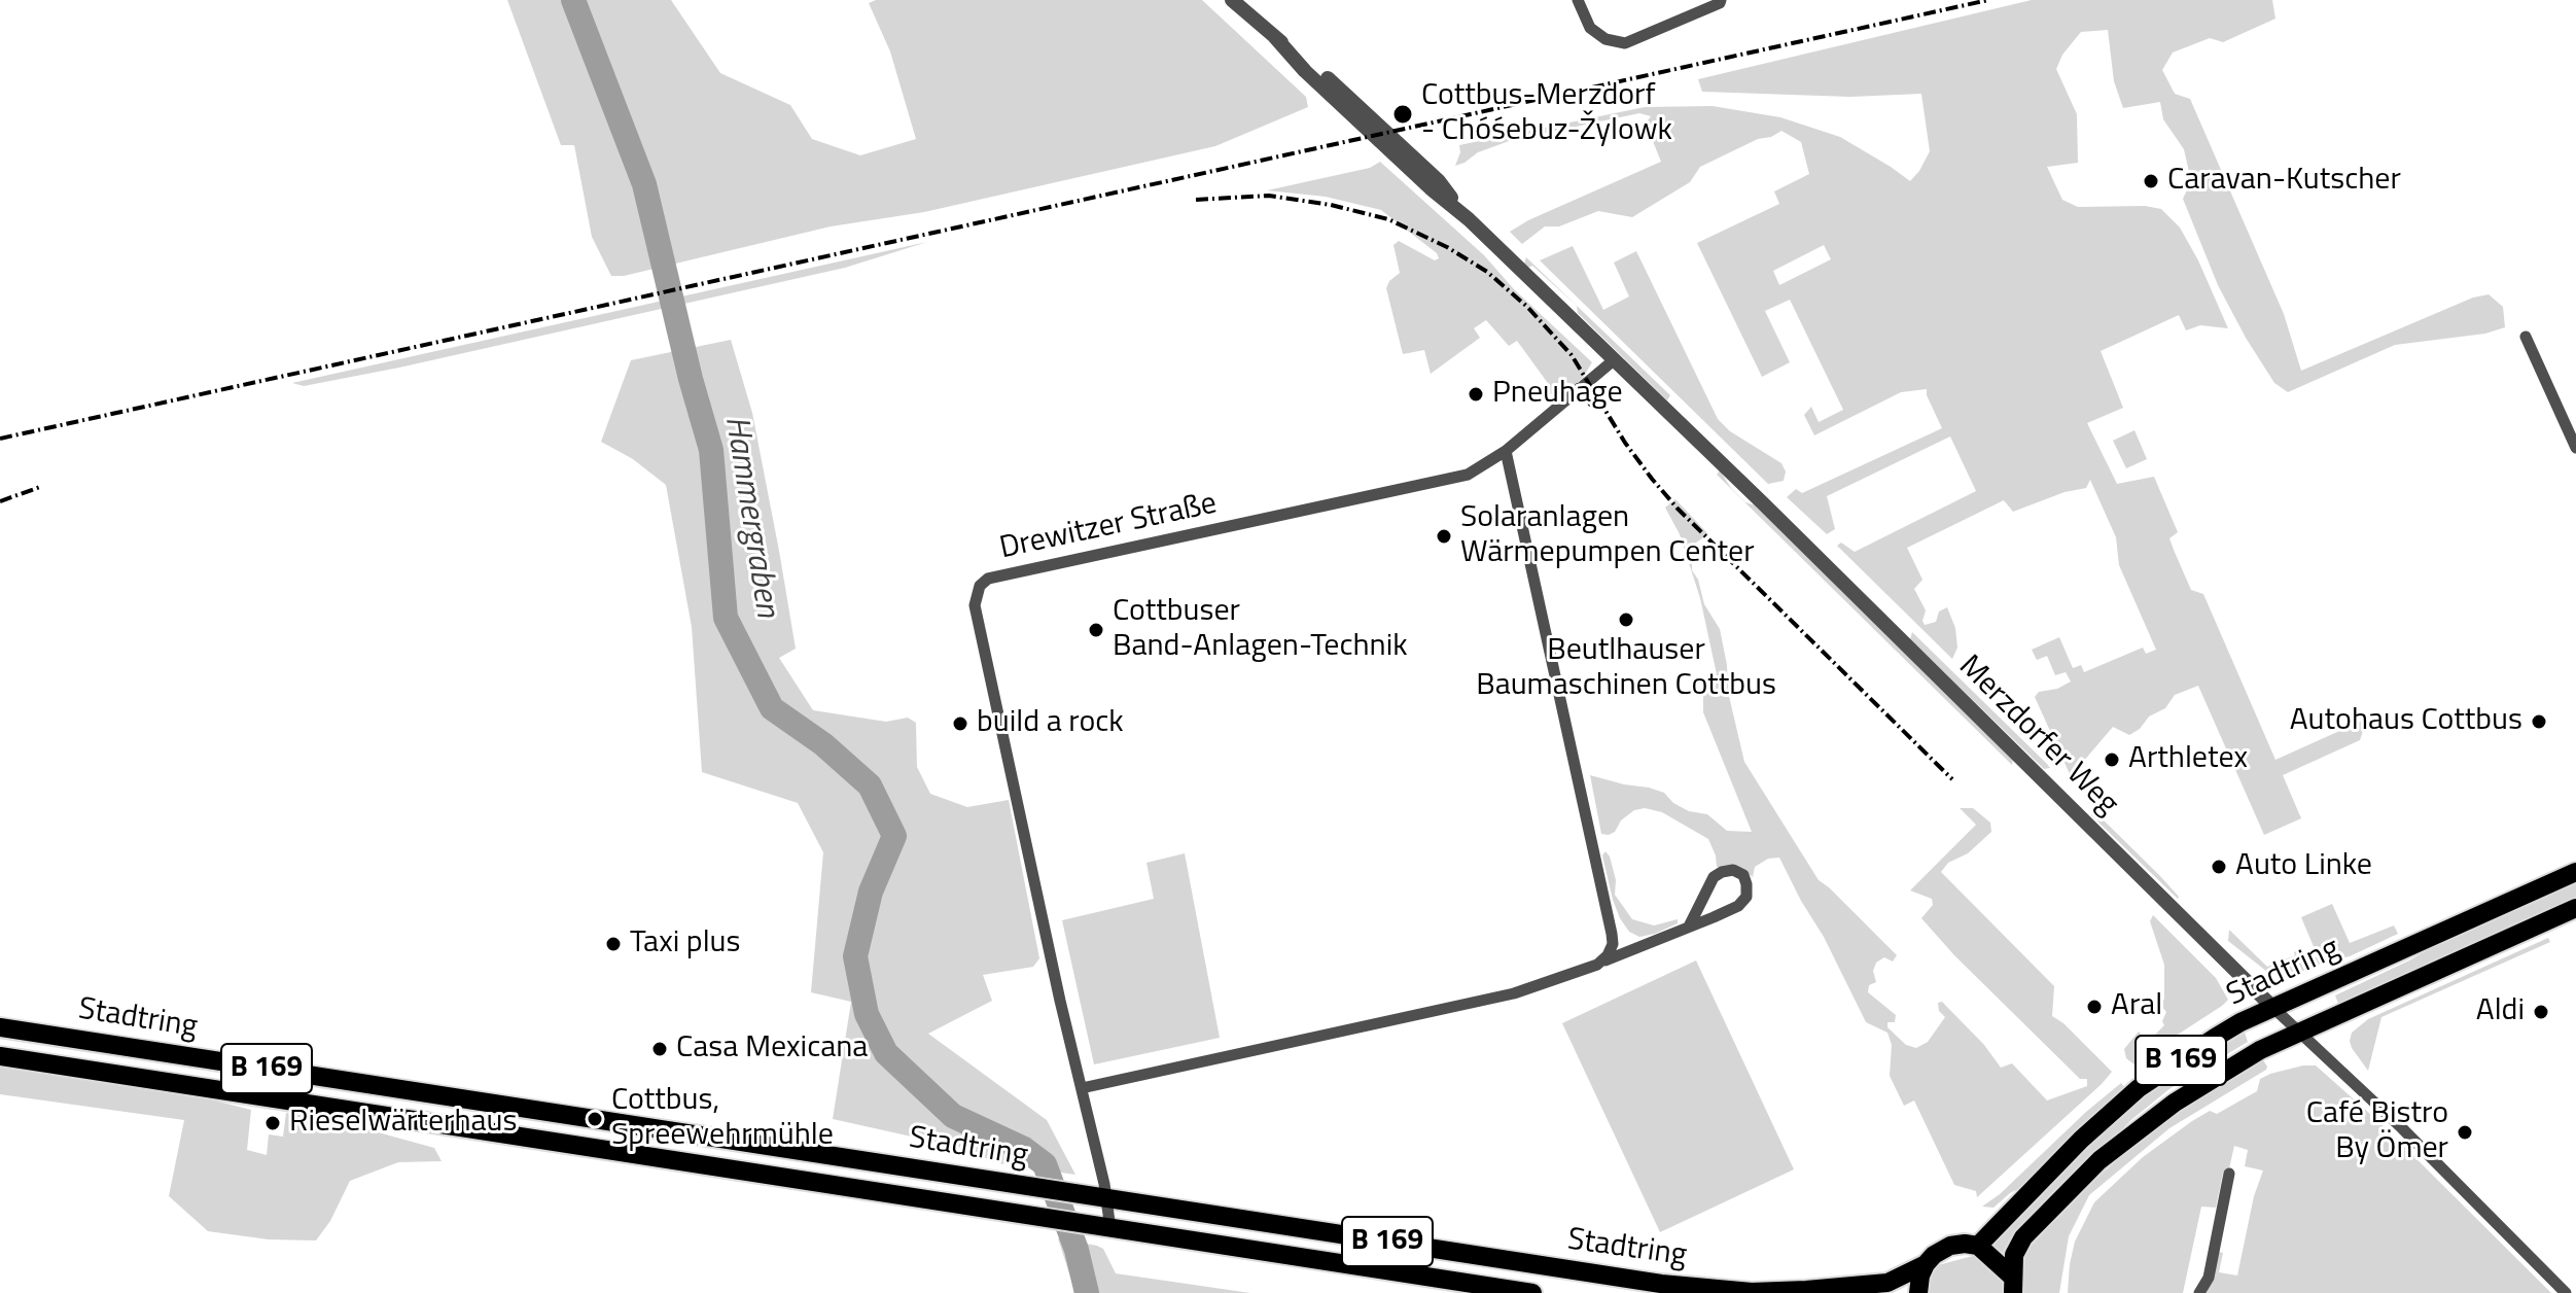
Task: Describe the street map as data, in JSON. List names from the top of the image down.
{
  "streets": {
    "main road": ["Stadtring", "B 169"],
    "street": ["Drewitzer Straße", "Merzdorfer Weg"]
  },
  "crossings": [
    ["Drewitzer Straße", "Merzdorfer Weg"],
    ["Drewitzer Straße", "Stadtring"],
    ["Merzdorfer Weg", "Stadtring"]
  ],
  "water": ["Hammergraben"],
  "places": [
    "Cottbus-Merzdorf - Chóśebuz-Žylowk",
    "Caravan-Kutscher",
    "Pneuhage",
    "Solaranlagen Wärmepumpen Center",
    "Beutlhauser Baumaschinen Cottbus",
    "Cottbuser Band-Anlagen-Technik",
    "Autohaus Cottbus",
    "build a rock",
    "Arthletex",
    "Auto Linke",
    "Taxi plus",
    "Aral",
    "Aldi",
    "Casa Mexicana",
    "Cottbus, Spreewehrmühle",
    "Rieselwärterhaus",
    "Café Bistro By Ömer"
  ]
}
